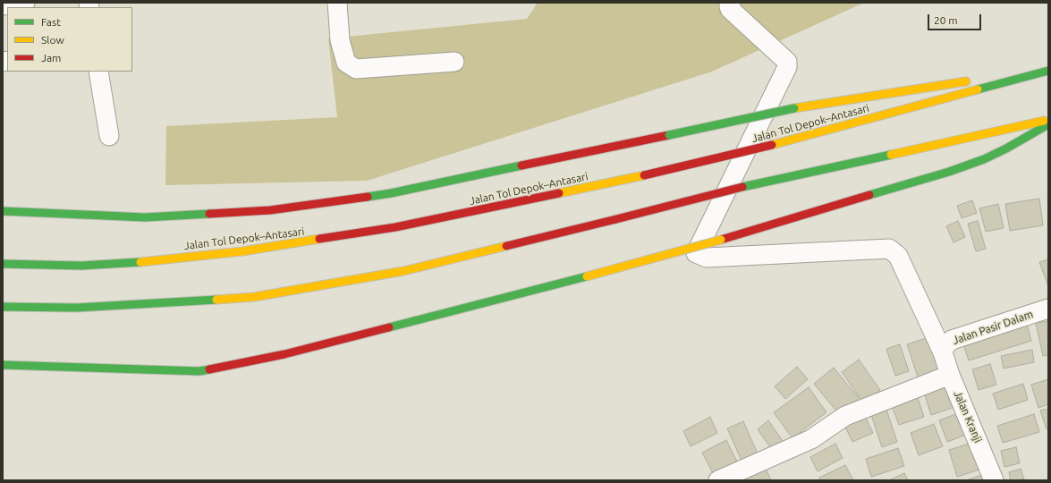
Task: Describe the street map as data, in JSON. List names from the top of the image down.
{
  "streets": {
    "highway": ["Jalan Tol Depok–Antasari"],
    "street": ["Jalan Pasir Dalam", "Jalan Kranji"]
  },
  "crossings": [
    ["Jalan Pasir Dalam", "Jalan Kranji"]
  ],
  "legend": ["Fast", "Slow", "Jam"],
  "scale_bar": "20 m"
}
